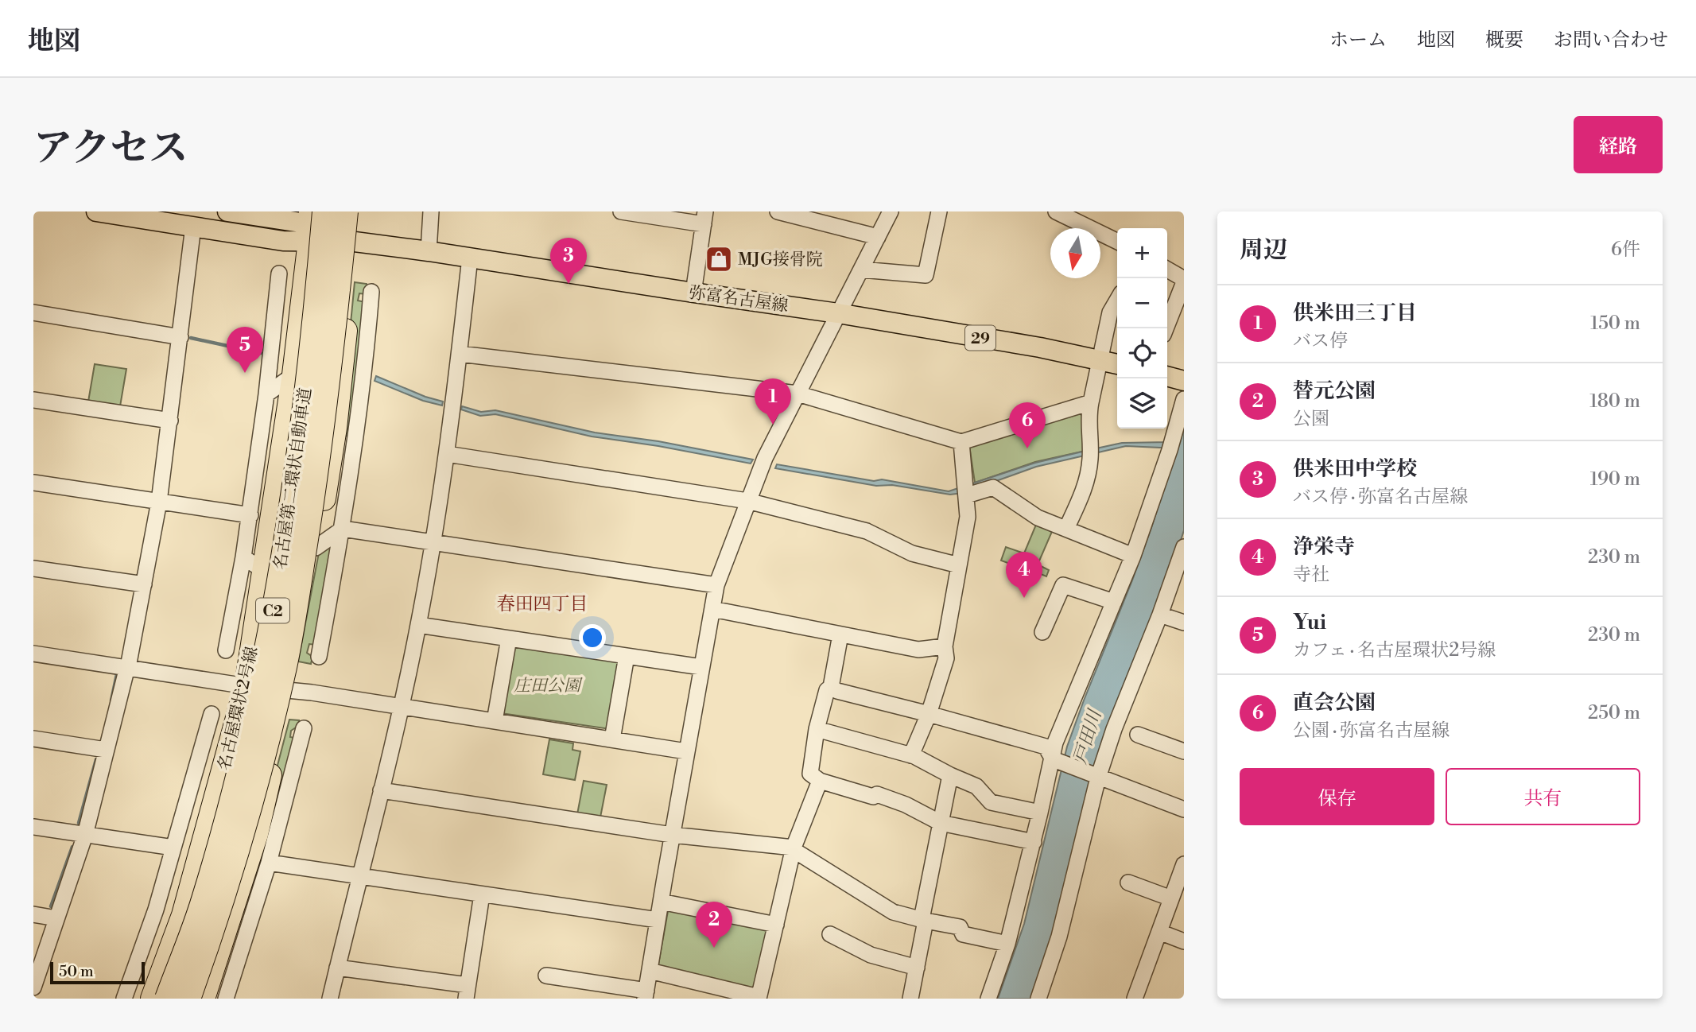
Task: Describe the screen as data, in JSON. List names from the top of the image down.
{
  "streets": {
    "highway": ["名古屋第二環状自動車道", "C2", "名古屋環状2号線"],
    "main road": ["弥富名古屋線", "29"]
  },
  "crossings": [
    ["弥富名古屋線", "名古屋第二環状自動車道"],
    ["弥富名古屋線", "名古屋環状2号線"],
    ["名古屋第二環状自動車道", "名古屋環状2号線"]
  ],
  "districts": ["春田四丁目"],
  "water": ["戸田川"],
  "parks": ["庄田公園"],
  "places": {
    "shop": ["MJG接骨院"]
  },
  "scale_bar": "50 m",
  "north": "bottom",
  "page": {
    "header": "地図",
    "nav": [
      "ホーム",
      "地図",
      "概要",
      "お問い合わせ"
    ],
    "title": "アクセス",
    "buttons": [
      "経路",
      ["保存", "共有"]
    ],
    "heading": ["周辺", "6件"],
    "map_buttons": ["+", "−"],
    "pins": [
      "3",
      "5",
      "1",
      "6",
      "4",
      "2"
    ],
    "list": [
      {
        "mark": "1",
        "name": "供米田三丁目",
        "note": "バス停",
        "value": "150 m"
      },
      {
        "mark": "2",
        "name": "替元公園",
        "note": "公園",
        "value": "180 m"
      },
      {
        "mark": "3",
        "name": "供米田中学校",
        "note": "バス停 · 弥富名古屋線",
        "value": "190 m"
      },
      {
        "mark": "4",
        "name": "浄栄寺",
        "note": "寺社",
        "value": "230 m"
      },
      {
        "mark": "5",
        "name": "Yui",
        "note": "カフェ · 名古屋環状2号線",
        "value": "230 m"
      },
      {
        "mark": "6",
        "name": "直会公園",
        "note": "公園 · 弥富名古屋線",
        "value": "250 m"
      }
    ],
    "scale": "50 m"
  }
}
